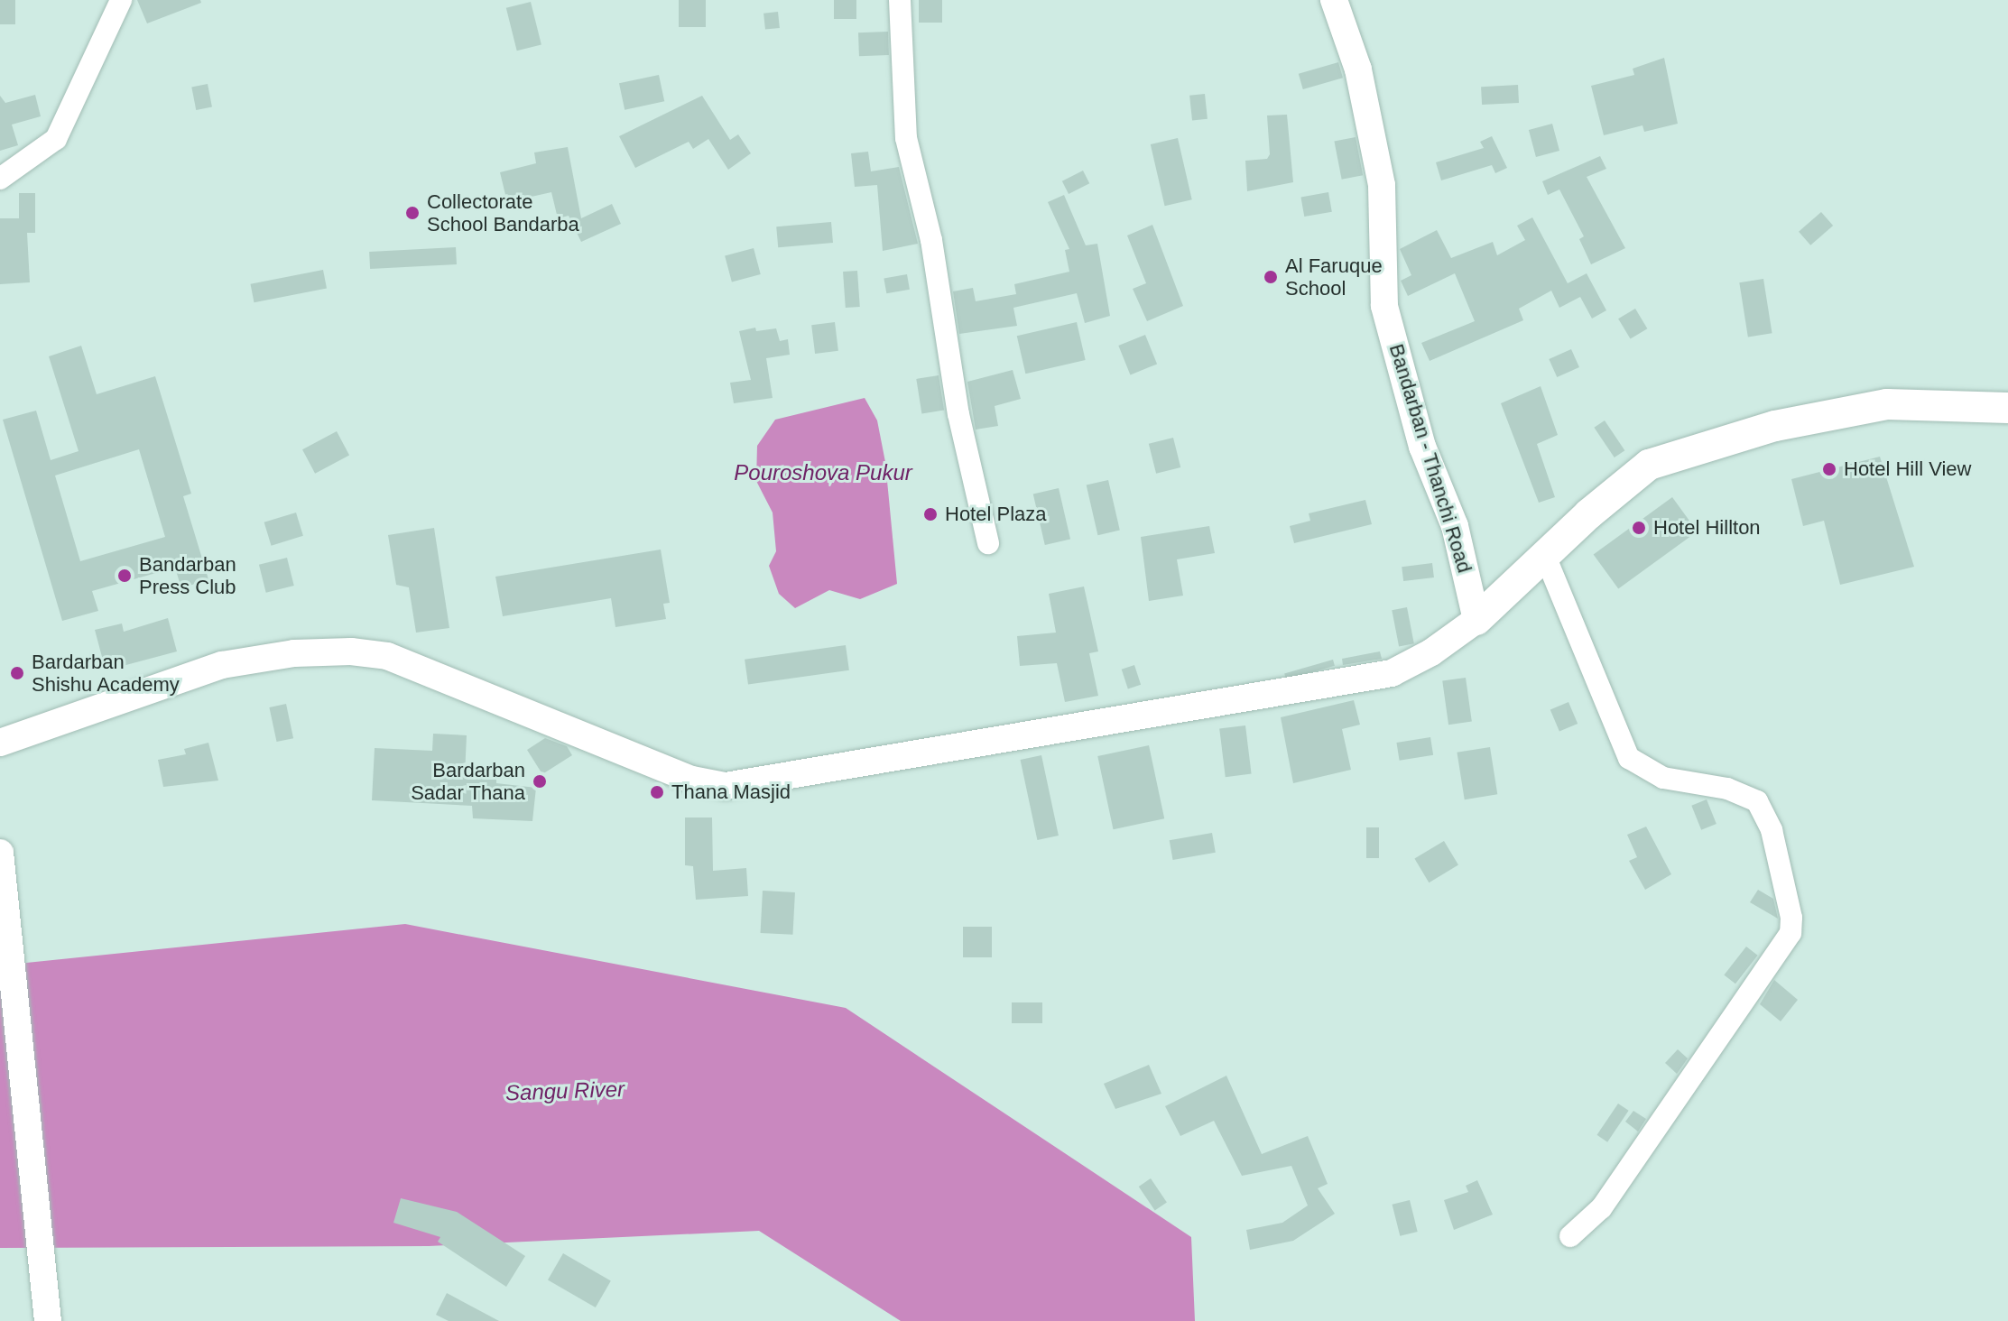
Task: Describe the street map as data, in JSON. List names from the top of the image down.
{
  "streets": {
    "main road": ["Bandarban - Thanchi Road"]
  },
  "water": ["Pouroshova Pukur", "Sangu River"],
  "places": [
    "Collectorate School Bandarba",
    "Al Faruque School",
    "Hotel Hill View",
    "Hotel Plaza",
    "Hotel Hillton",
    "Bandarban Press Club",
    "Bardarban Shishu Academy",
    "Bardarban Sadar Thana",
    "Thana Masjid"
  ]
}
